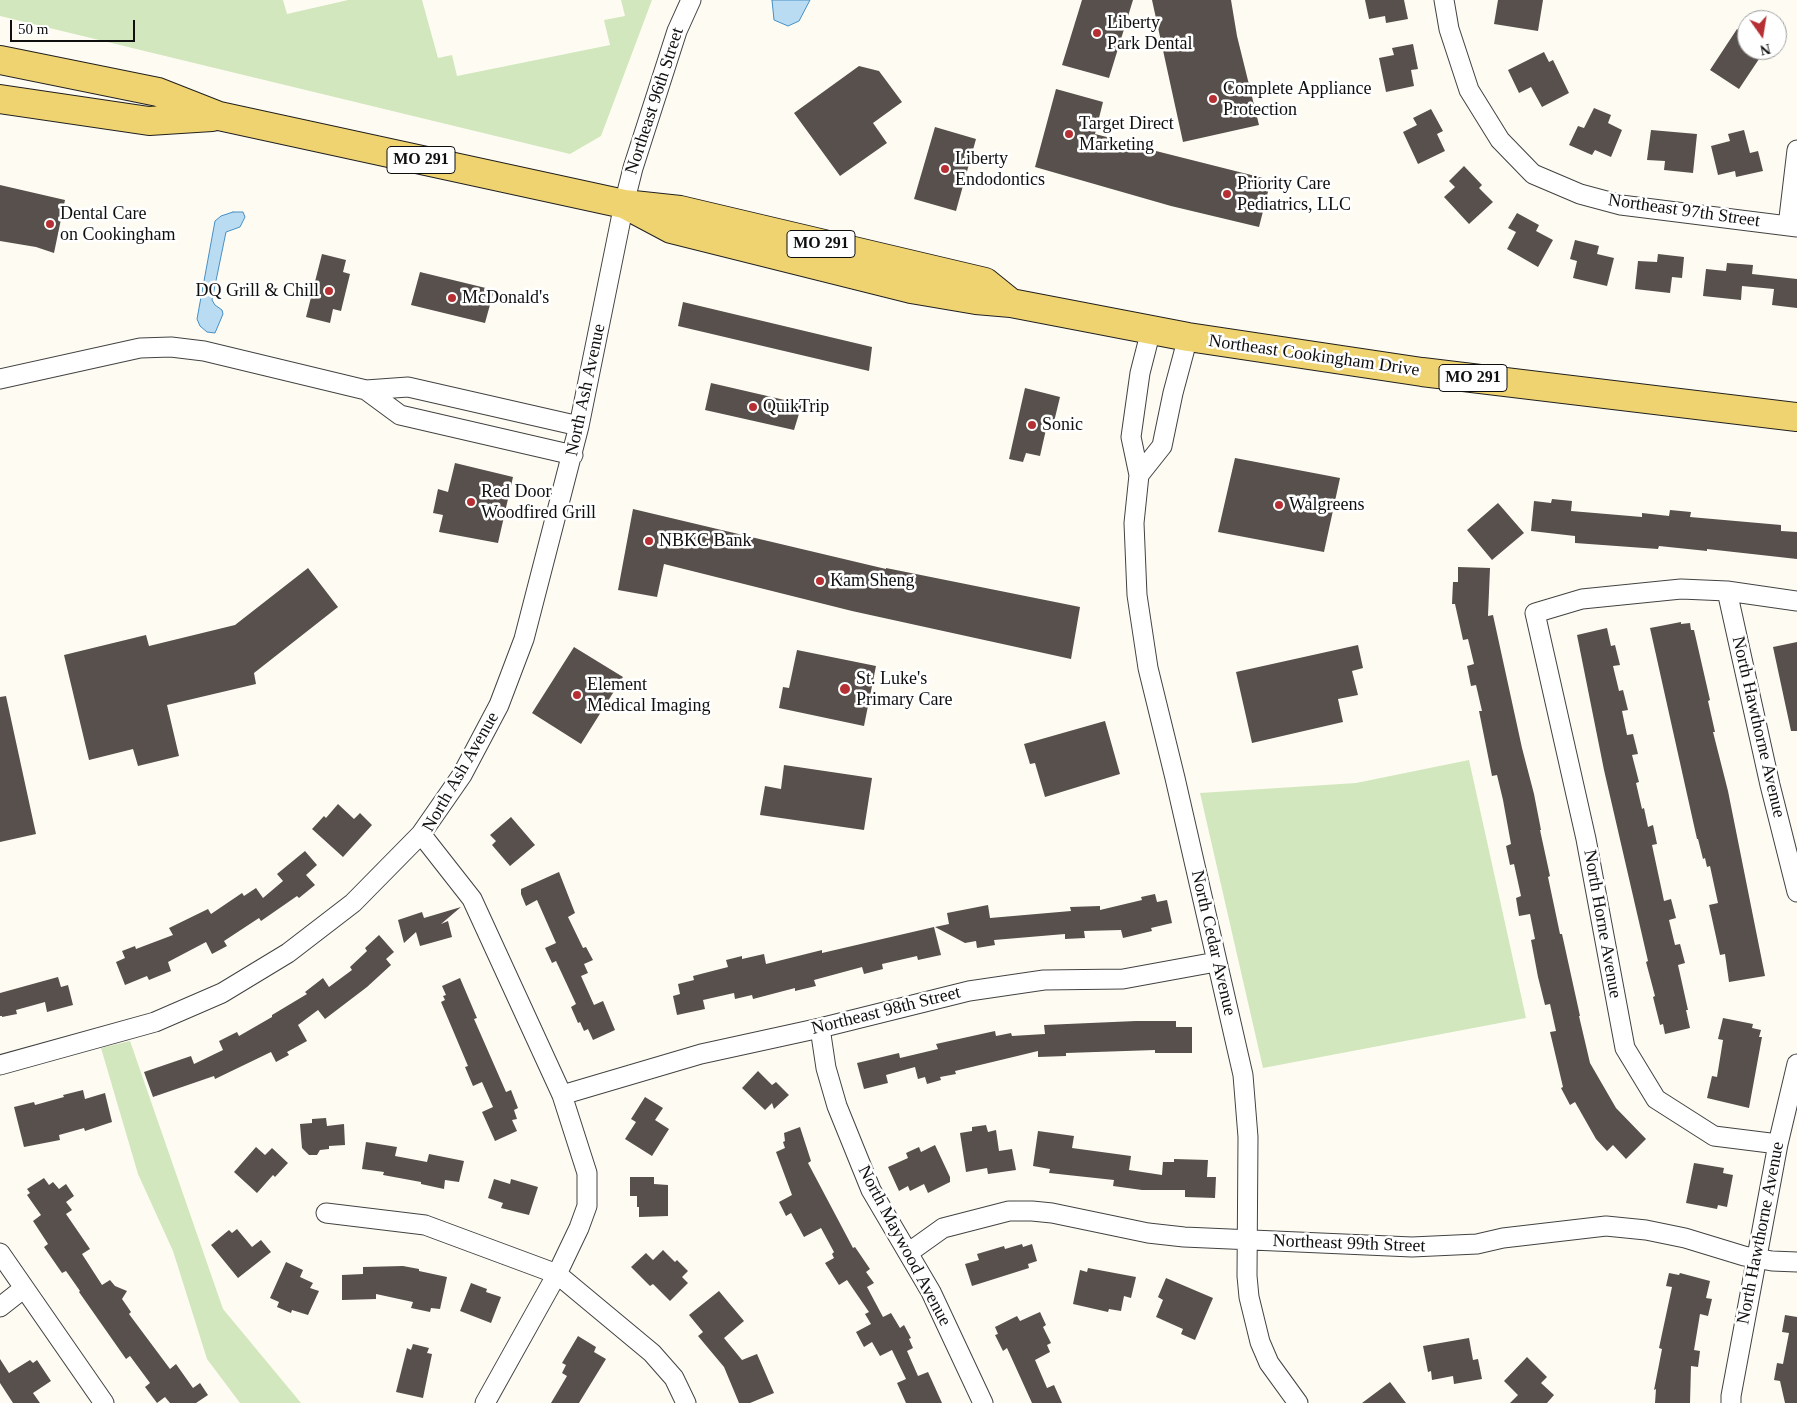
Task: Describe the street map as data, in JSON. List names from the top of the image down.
{
  "streets": {
    "main road": ["MO 291", "Northeast Cookingham Drive"],
    "street": [
      "Northeast 96th Street",
      "Northeast 97th Street",
      "North Ash Avenue",
      "North Hawthorne Avenue",
      "North Horne Avenue",
      "North Cedar Avenue",
      "Northeast 98th Street",
      "Northeast 99th Street",
      "North Maywood Avenue"
    ]
  },
  "crossings": [
    ["Northeast 96th Street", "Northeast Cookingham Drive"],
    ["Northeast 96th Street", "North Ash Avenue"],
    ["Northeast Cookingham Drive", "North Ash Avenue"],
    ["Northeast Cookingham Drive", "North Cedar Avenue"],
    ["North Ash Avenue", "Northeast 98th Street"],
    ["North Hawthorne Avenue", "North Horne Avenue"],
    ["North Hawthorne Avenue", "Northeast 99th Street"],
    ["North Cedar Avenue", "Northeast 98th Street"],
    ["North Cedar Avenue", "Northeast 99th Street"],
    ["Northeast 98th Street", "North Maywood Avenue"],
    ["Northeast 99th Street", "North Maywood Avenue"]
  ],
  "places": [
    "Liberty Park Dental",
    "Complete Appliance Protection",
    "Target Direct Marketing",
    "Liberty Endodontics",
    "Priority Care Pediatrics, LLC",
    "Dental Care on Cookingham",
    "DQ Grill & Chill",
    "McDonald's",
    "QuikTrip",
    "Sonic",
    "Red Door Woodfired Grill",
    "Walgreens",
    "NBKC Bank",
    "Kam Sheng",
    "St. Luke's Primary Care",
    "Element Medical Imaging"
  ],
  "scale_bar": "50 m",
  "north": "bottom"
}
